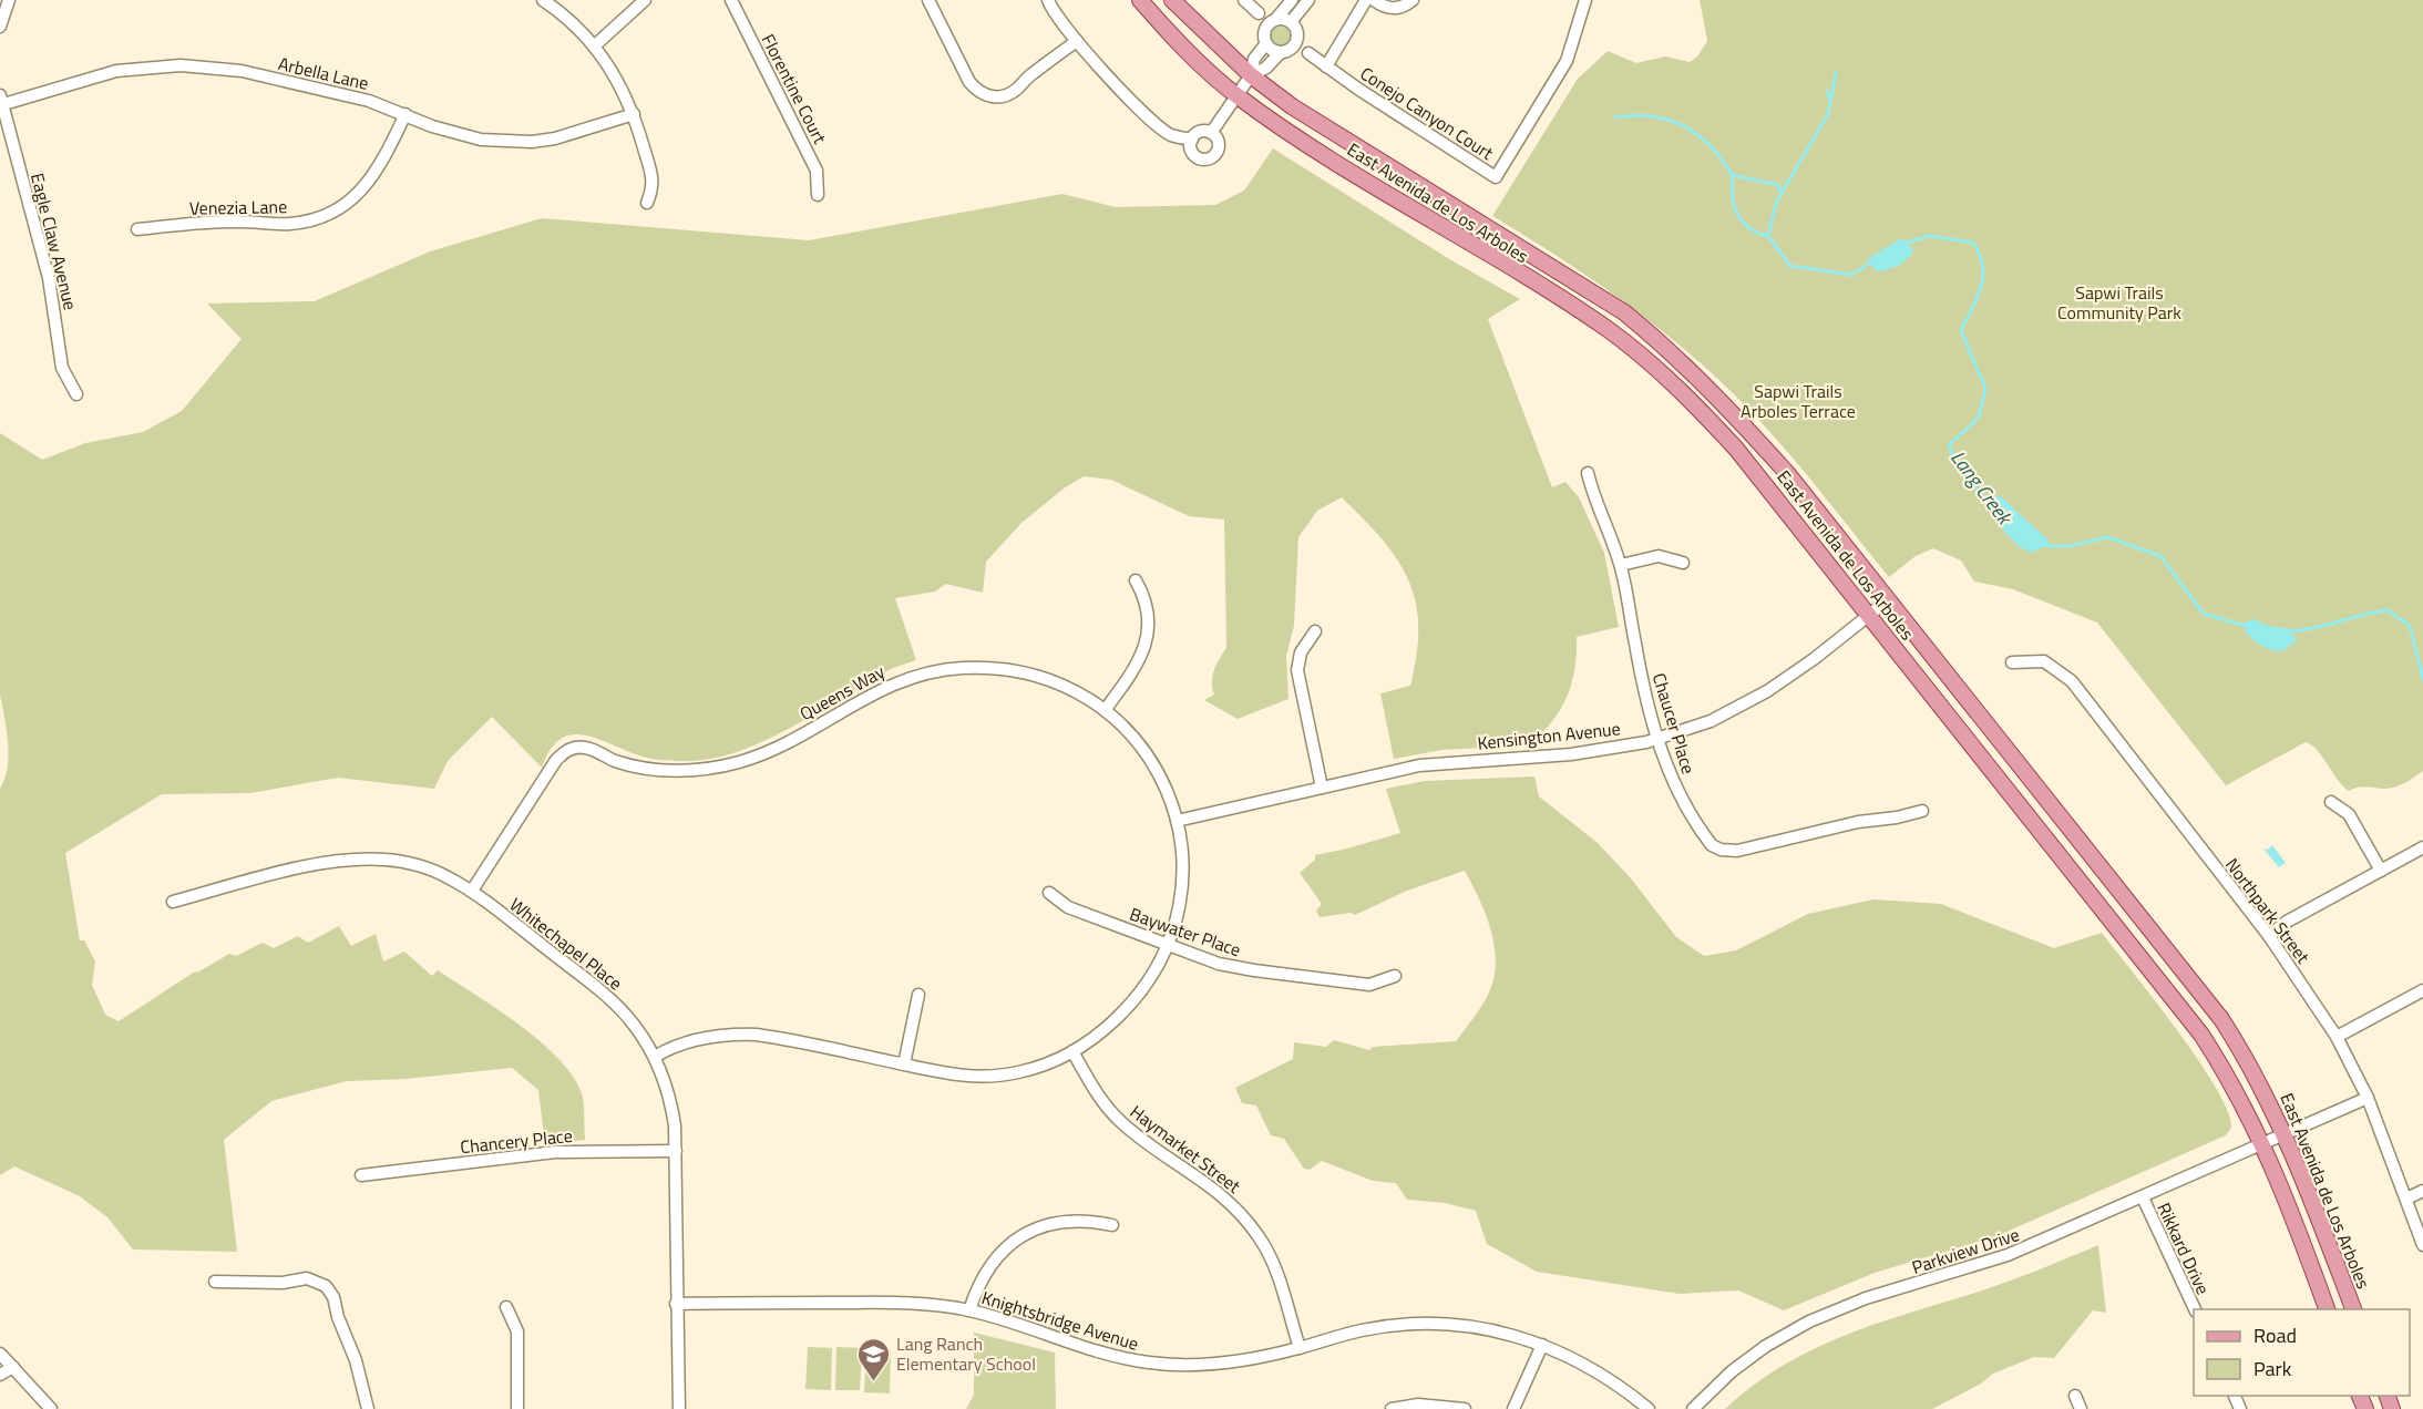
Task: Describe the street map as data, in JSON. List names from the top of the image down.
{
  "streets": {
    "main road": ["East Avenida de Los Arboles"],
    "street": [
      "Arbella Lane",
      "Florentine Court",
      "Conejo Canyon Court",
      "Venezia Lane",
      "Eagle Claw Avenue",
      "Queens Way",
      "Chaucer Place",
      "Kensington Avenue",
      "Northpark Street",
      "Baywater Place",
      "Whitechapel Place",
      "Chancery Place",
      "Haymarket Street",
      "Rikkard Drive",
      "Parkview Drive",
      "Knightsbridge Avenue"
    ]
  },
  "crossings": [
    ["Arbella Lane", "Venezia Lane"],
    ["Arbella Lane", "Eagle Claw Avenue"],
    ["East Avenida de Los Arboles", "Kensington Avenue"],
    ["East Avenida de Los Arboles", "Parkview Drive"],
    ["Queens Way", "Kensington Avenue"],
    ["Queens Way", "Baywater Place"],
    ["Queens Way", "Whitechapel Place"],
    ["Queens Way", "Haymarket Street"],
    ["Chaucer Place", "Kensington Avenue"],
    ["Northpark Street", "Parkview Drive"],
    ["Whitechapel Place", "Chancery Place"],
    ["Whitechapel Place", "Knightsbridge Avenue"],
    ["Haymarket Street", "Knightsbridge Avenue"],
    ["Rikkard Drive", "Parkview Drive"]
  ],
  "water": ["Lang Creek"],
  "parks": ["Sapwi Trails Community Park", "Sapwi Trails Arboles Terrace"],
  "places": {
    "school or university": ["Lang Ranch Elementary School"]
  },
  "legend": ["Road", "Park"]
}
